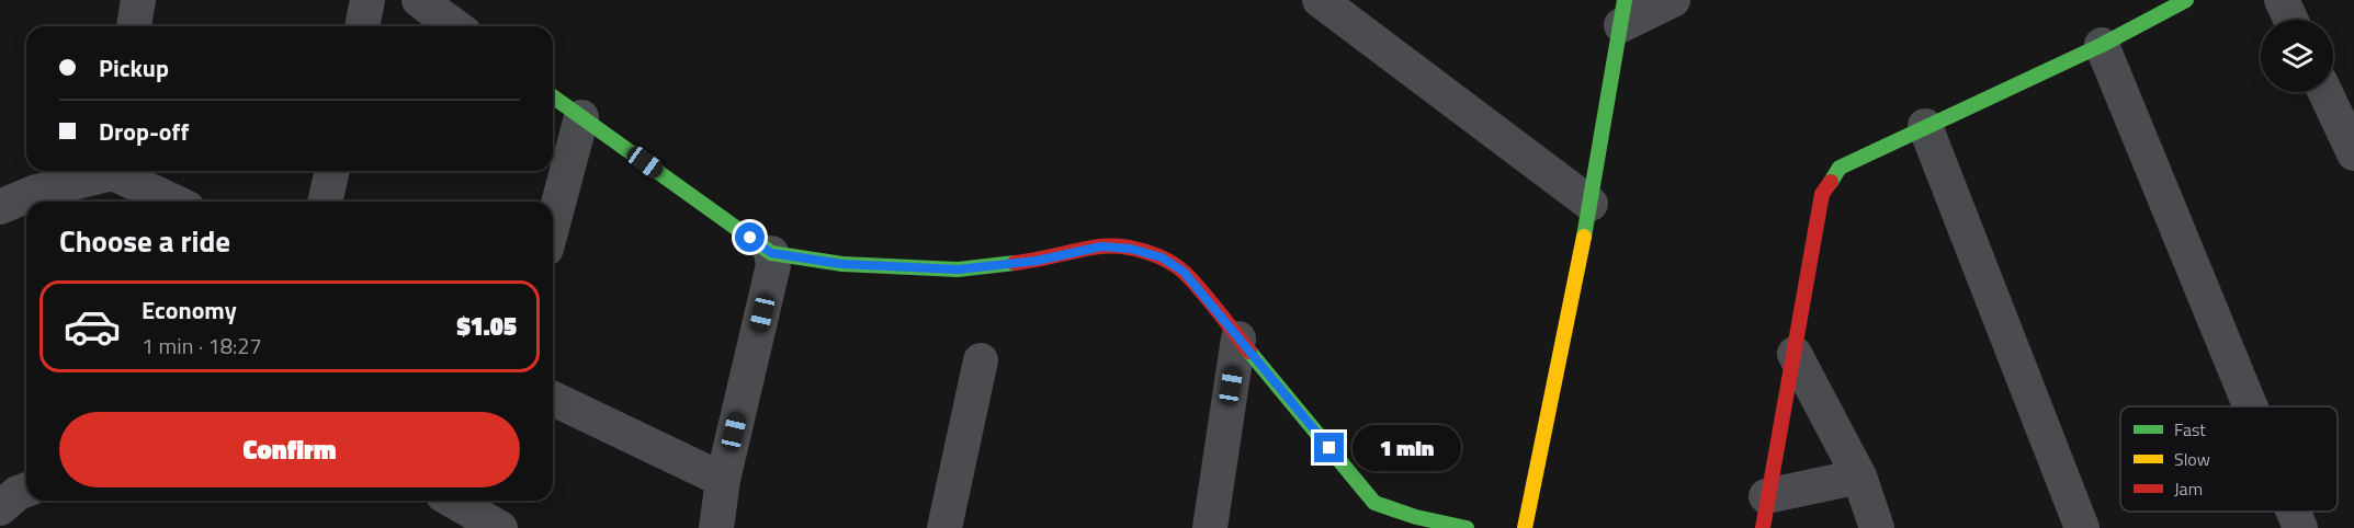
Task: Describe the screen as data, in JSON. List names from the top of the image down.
{
  "legend": ["Fast", "Slow", "Jam"],
  "page": {
    "banner": ["Pickup", "Drop-off"],
    "heading": "Choose a ride",
    "list": [
      {
        "name": "Economy",
        "note": "1 min · 18:27",
        "value": "$1.05"
      }
    ],
    "buttons": "Confirm",
    "bubble": "1 min"
  }
}
